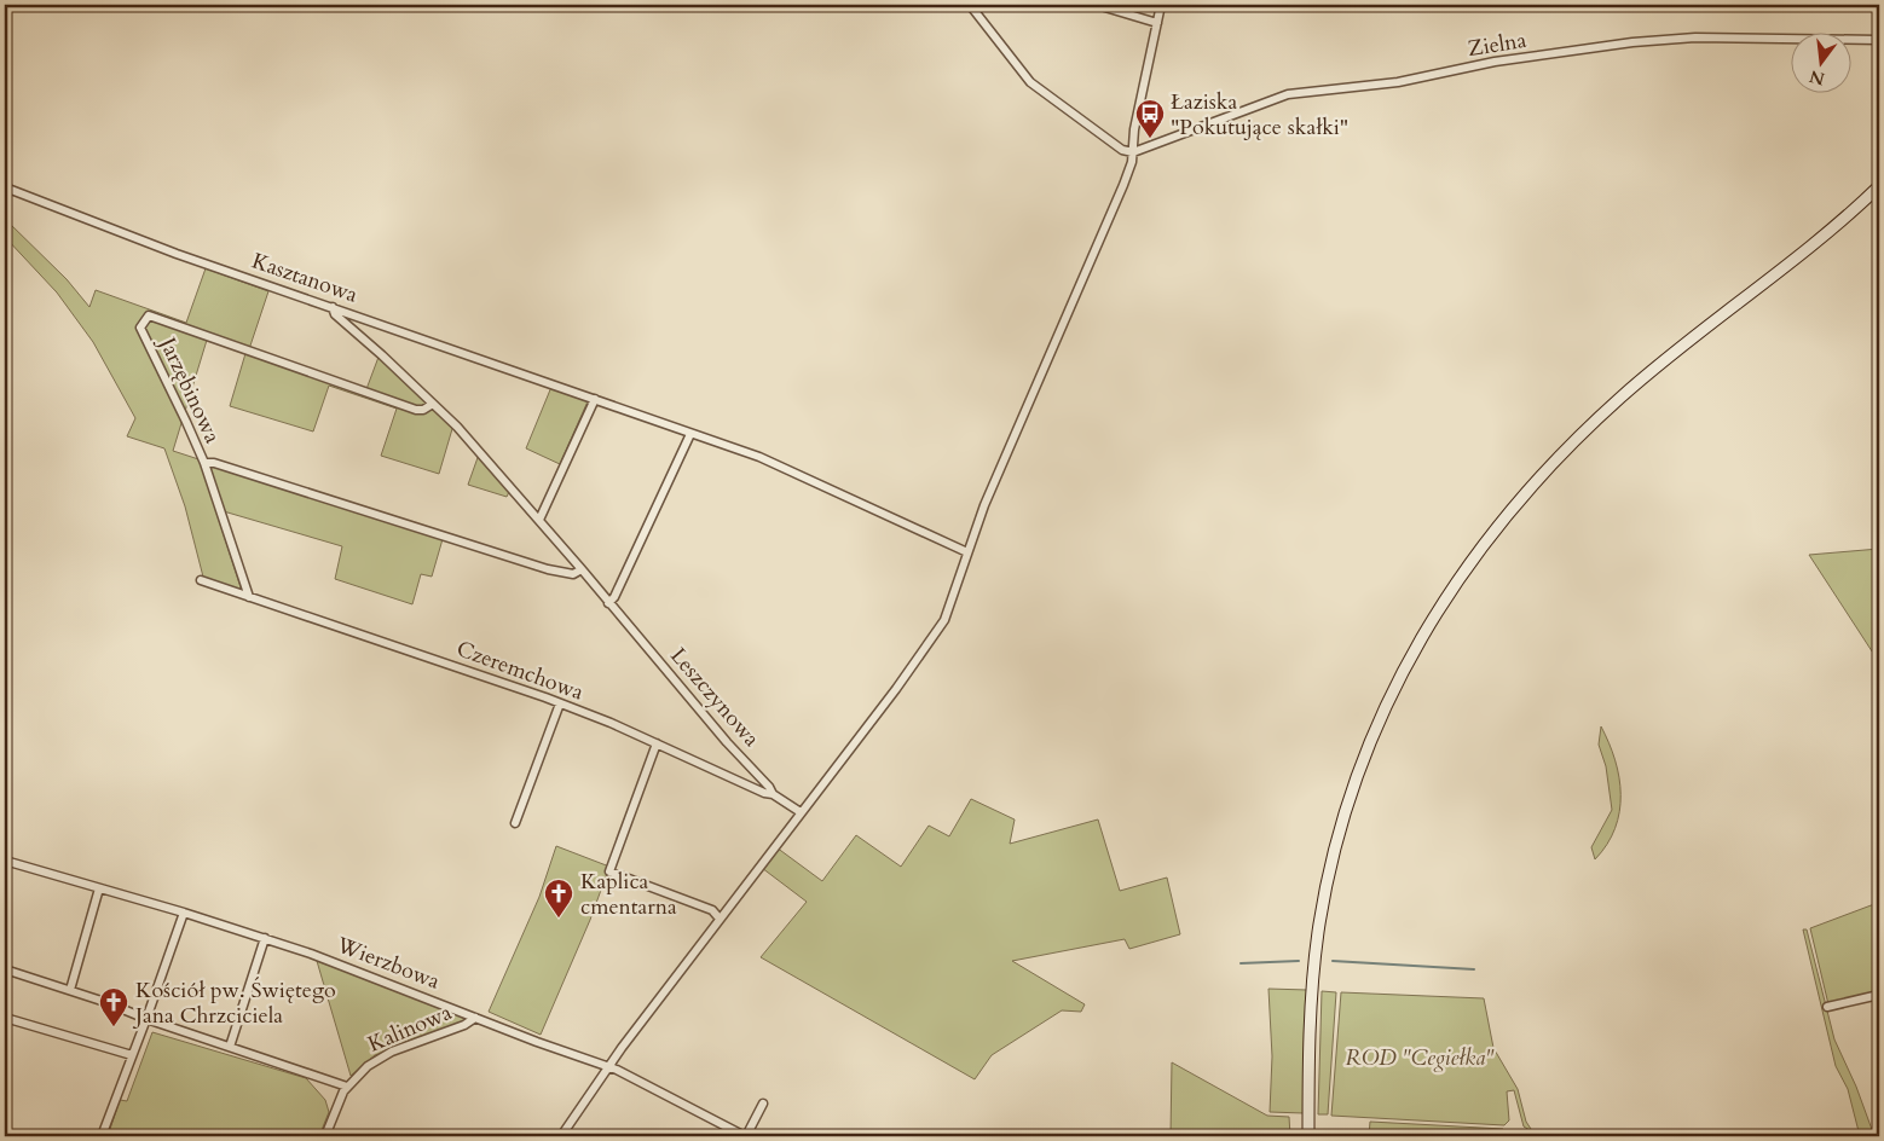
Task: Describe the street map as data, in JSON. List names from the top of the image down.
{
  "streets": {
    "street": [
      "Zielna",
      "Kasztanowa",
      "Jarzębinowa",
      "Czeremchowa",
      "Leszczynowa",
      "Wierzbowa",
      "Kalinowa"
    ]
  },
  "crossings": [
    ["Kasztanowa", "Leszczynowa"],
    ["Jarzębinowa", "Leszczynowa"],
    ["Czeremchowa", "Leszczynowa"],
    ["Wierzbowa", "Kalinowa"]
  ],
  "parks": ["ROD \"Cegiełka\""],
  "places": {
    "bus stop": ["Łaziska \"Pokutujące skałki\""],
    "church": ["Kaplica cmentarna", "Kościół pw. Świętego Jana Chrzciciela"]
  },
  "north": "bottom"
}
